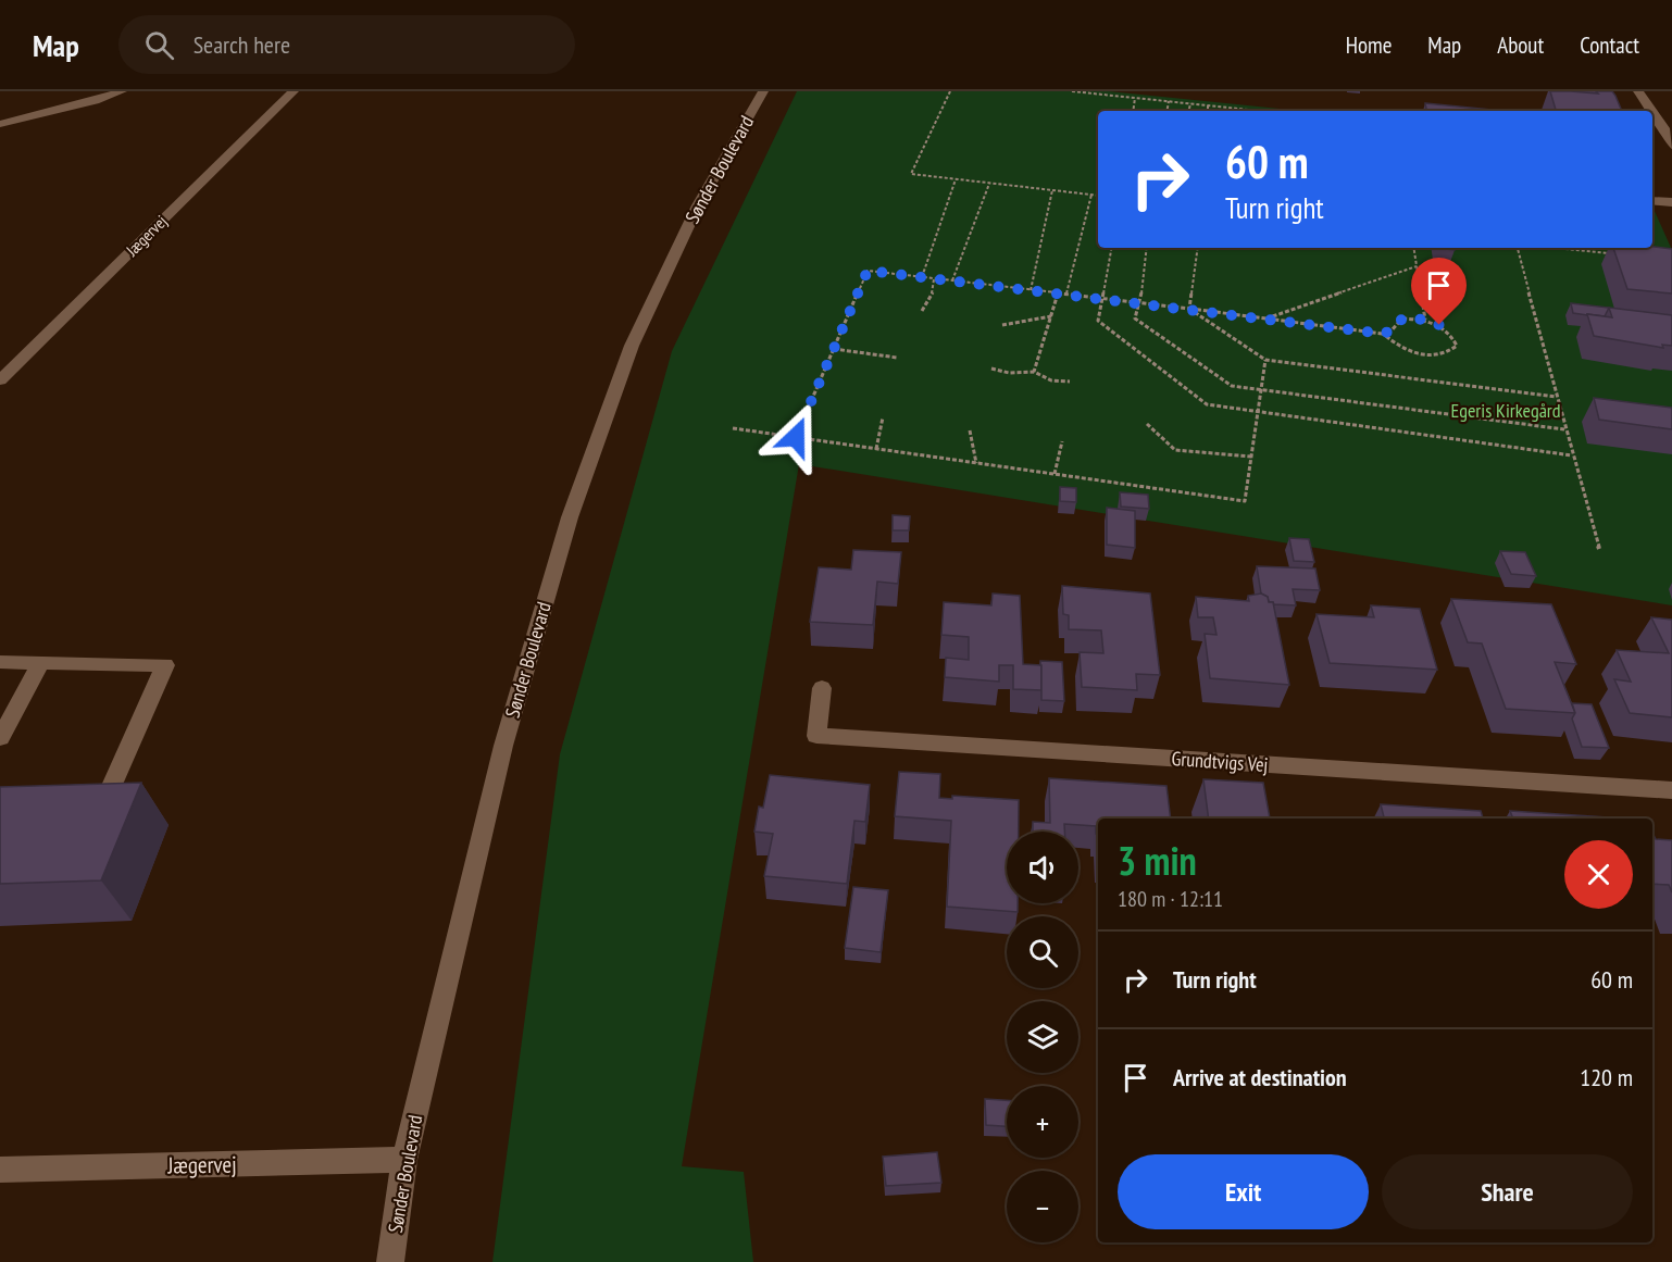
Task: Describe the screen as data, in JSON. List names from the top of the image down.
{
  "streets": {
    "street": ["Sønder Boulevard", "Jægervej", "Grundtvigs Vej"]
  },
  "crossings": [
    ["Sønder Boulevard", "Jægervej"]
  ],
  "parks": ["Egeris Kirkegård"],
  "page": {
    "header": "Map",
    "search": "Search here",
    "nav": [
      "Home",
      "Map",
      "About",
      "Contact"
    ],
    "turn": ["60 m", "Turn right"],
    "heading": ["3 min", "180 m · 12:11"],
    "map_buttons": ["+", "−"],
    "list": [
      {
        "name": "Turn right",
        "value": "60 m"
      },
      {
        "name": "Arrive at destination",
        "value": "120 m"
      }
    ],
    "buttons": ["Exit", "Share"]
  }
}
